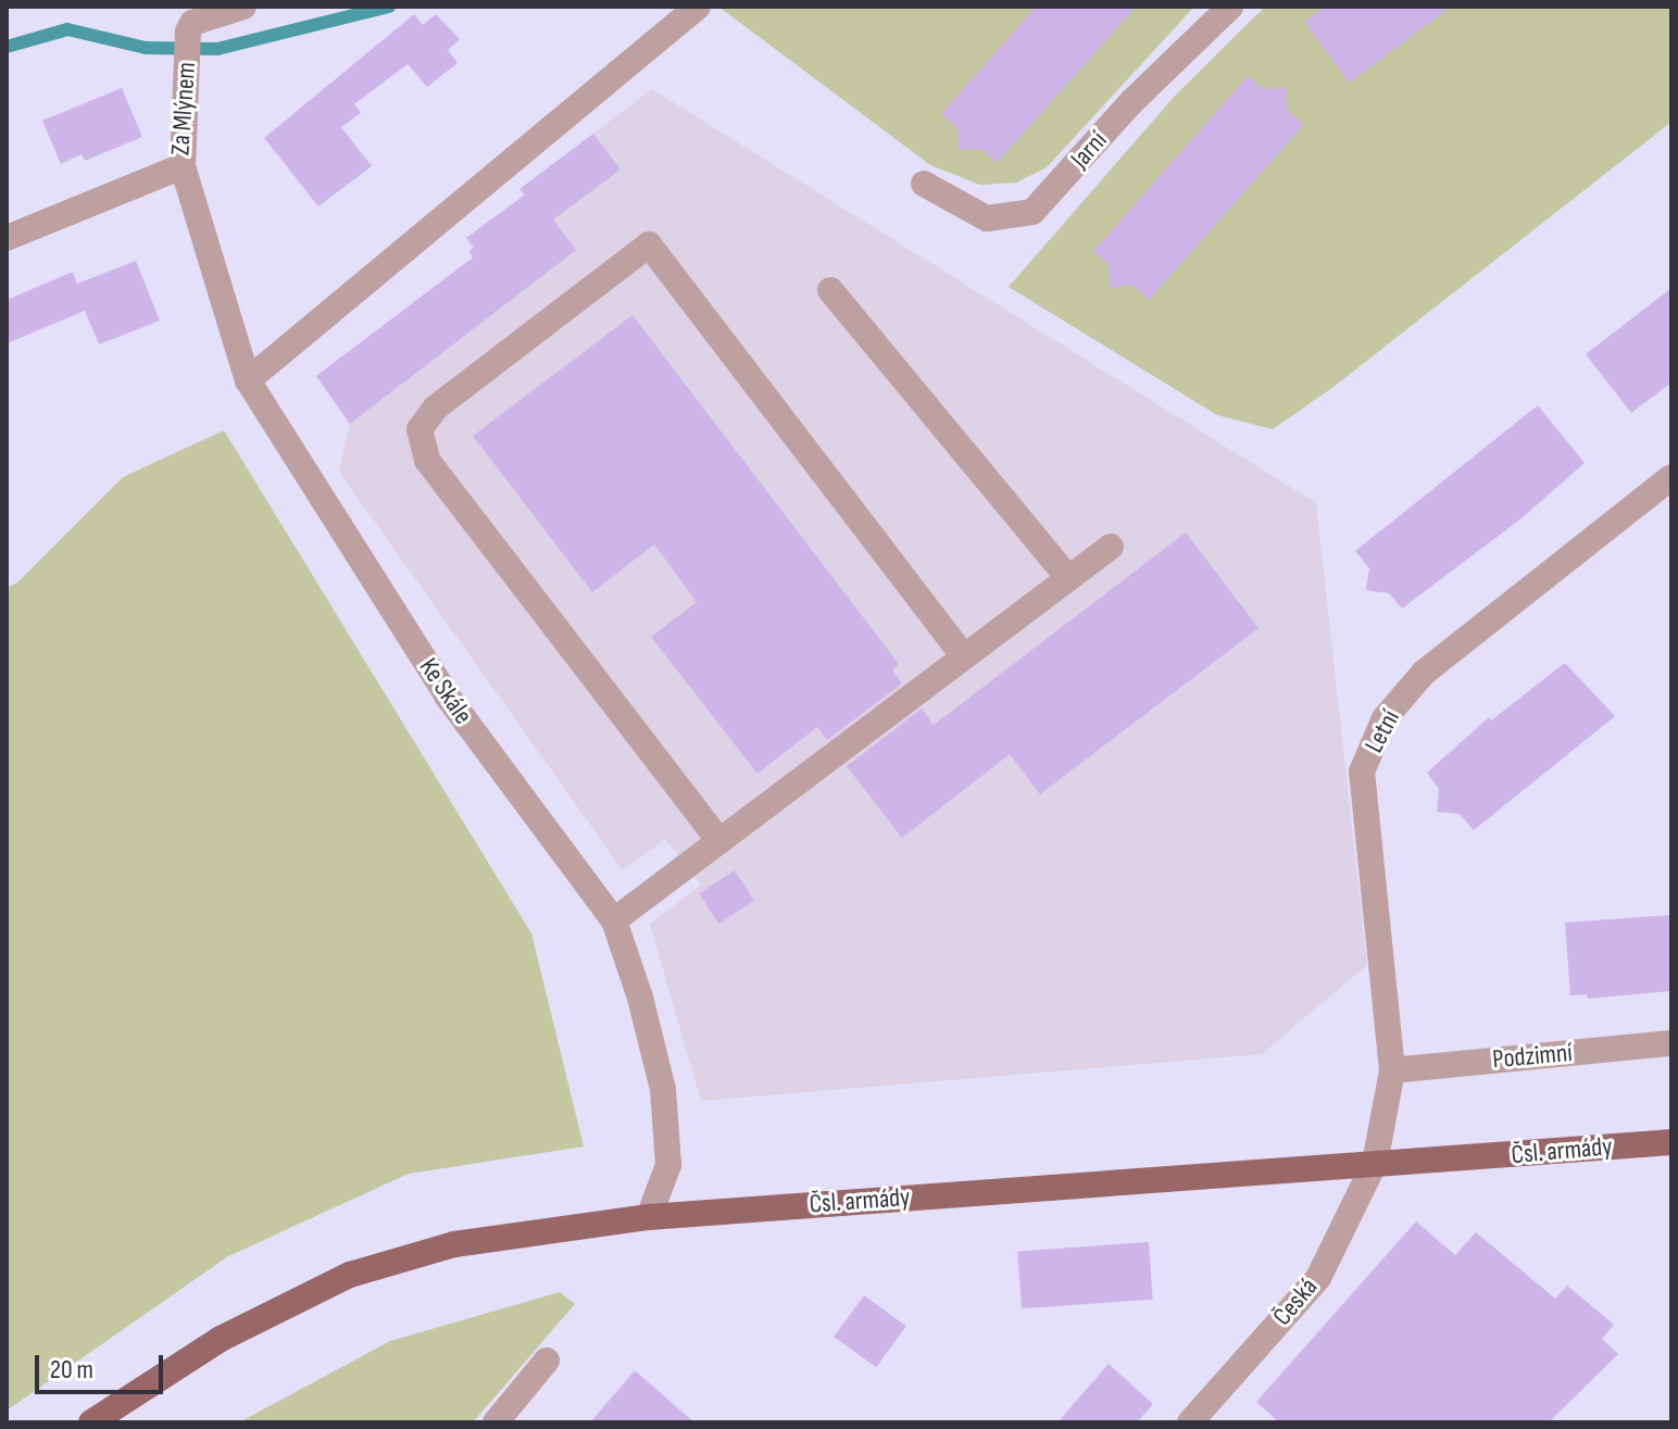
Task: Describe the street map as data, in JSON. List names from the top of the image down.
{
  "streets": {
    "main road": ["Čsl. armády"],
    "street": [
      "Za Mlýnem",
      "Jarní",
      "Ke Skále",
      "Letní",
      "Podzimní",
      "Česká"
    ]
  },
  "crossings": [
    ["Za Mlýnem", "Ke Skále"],
    ["Ke Skále", "Čsl. armády"],
    ["Letní", "Podzimní"],
    ["Letní", "Čsl. armády"],
    ["Letní", "Česká"],
    ["Čsl. armády", "Česká"]
  ],
  "scale_bar": "20 m"
}
